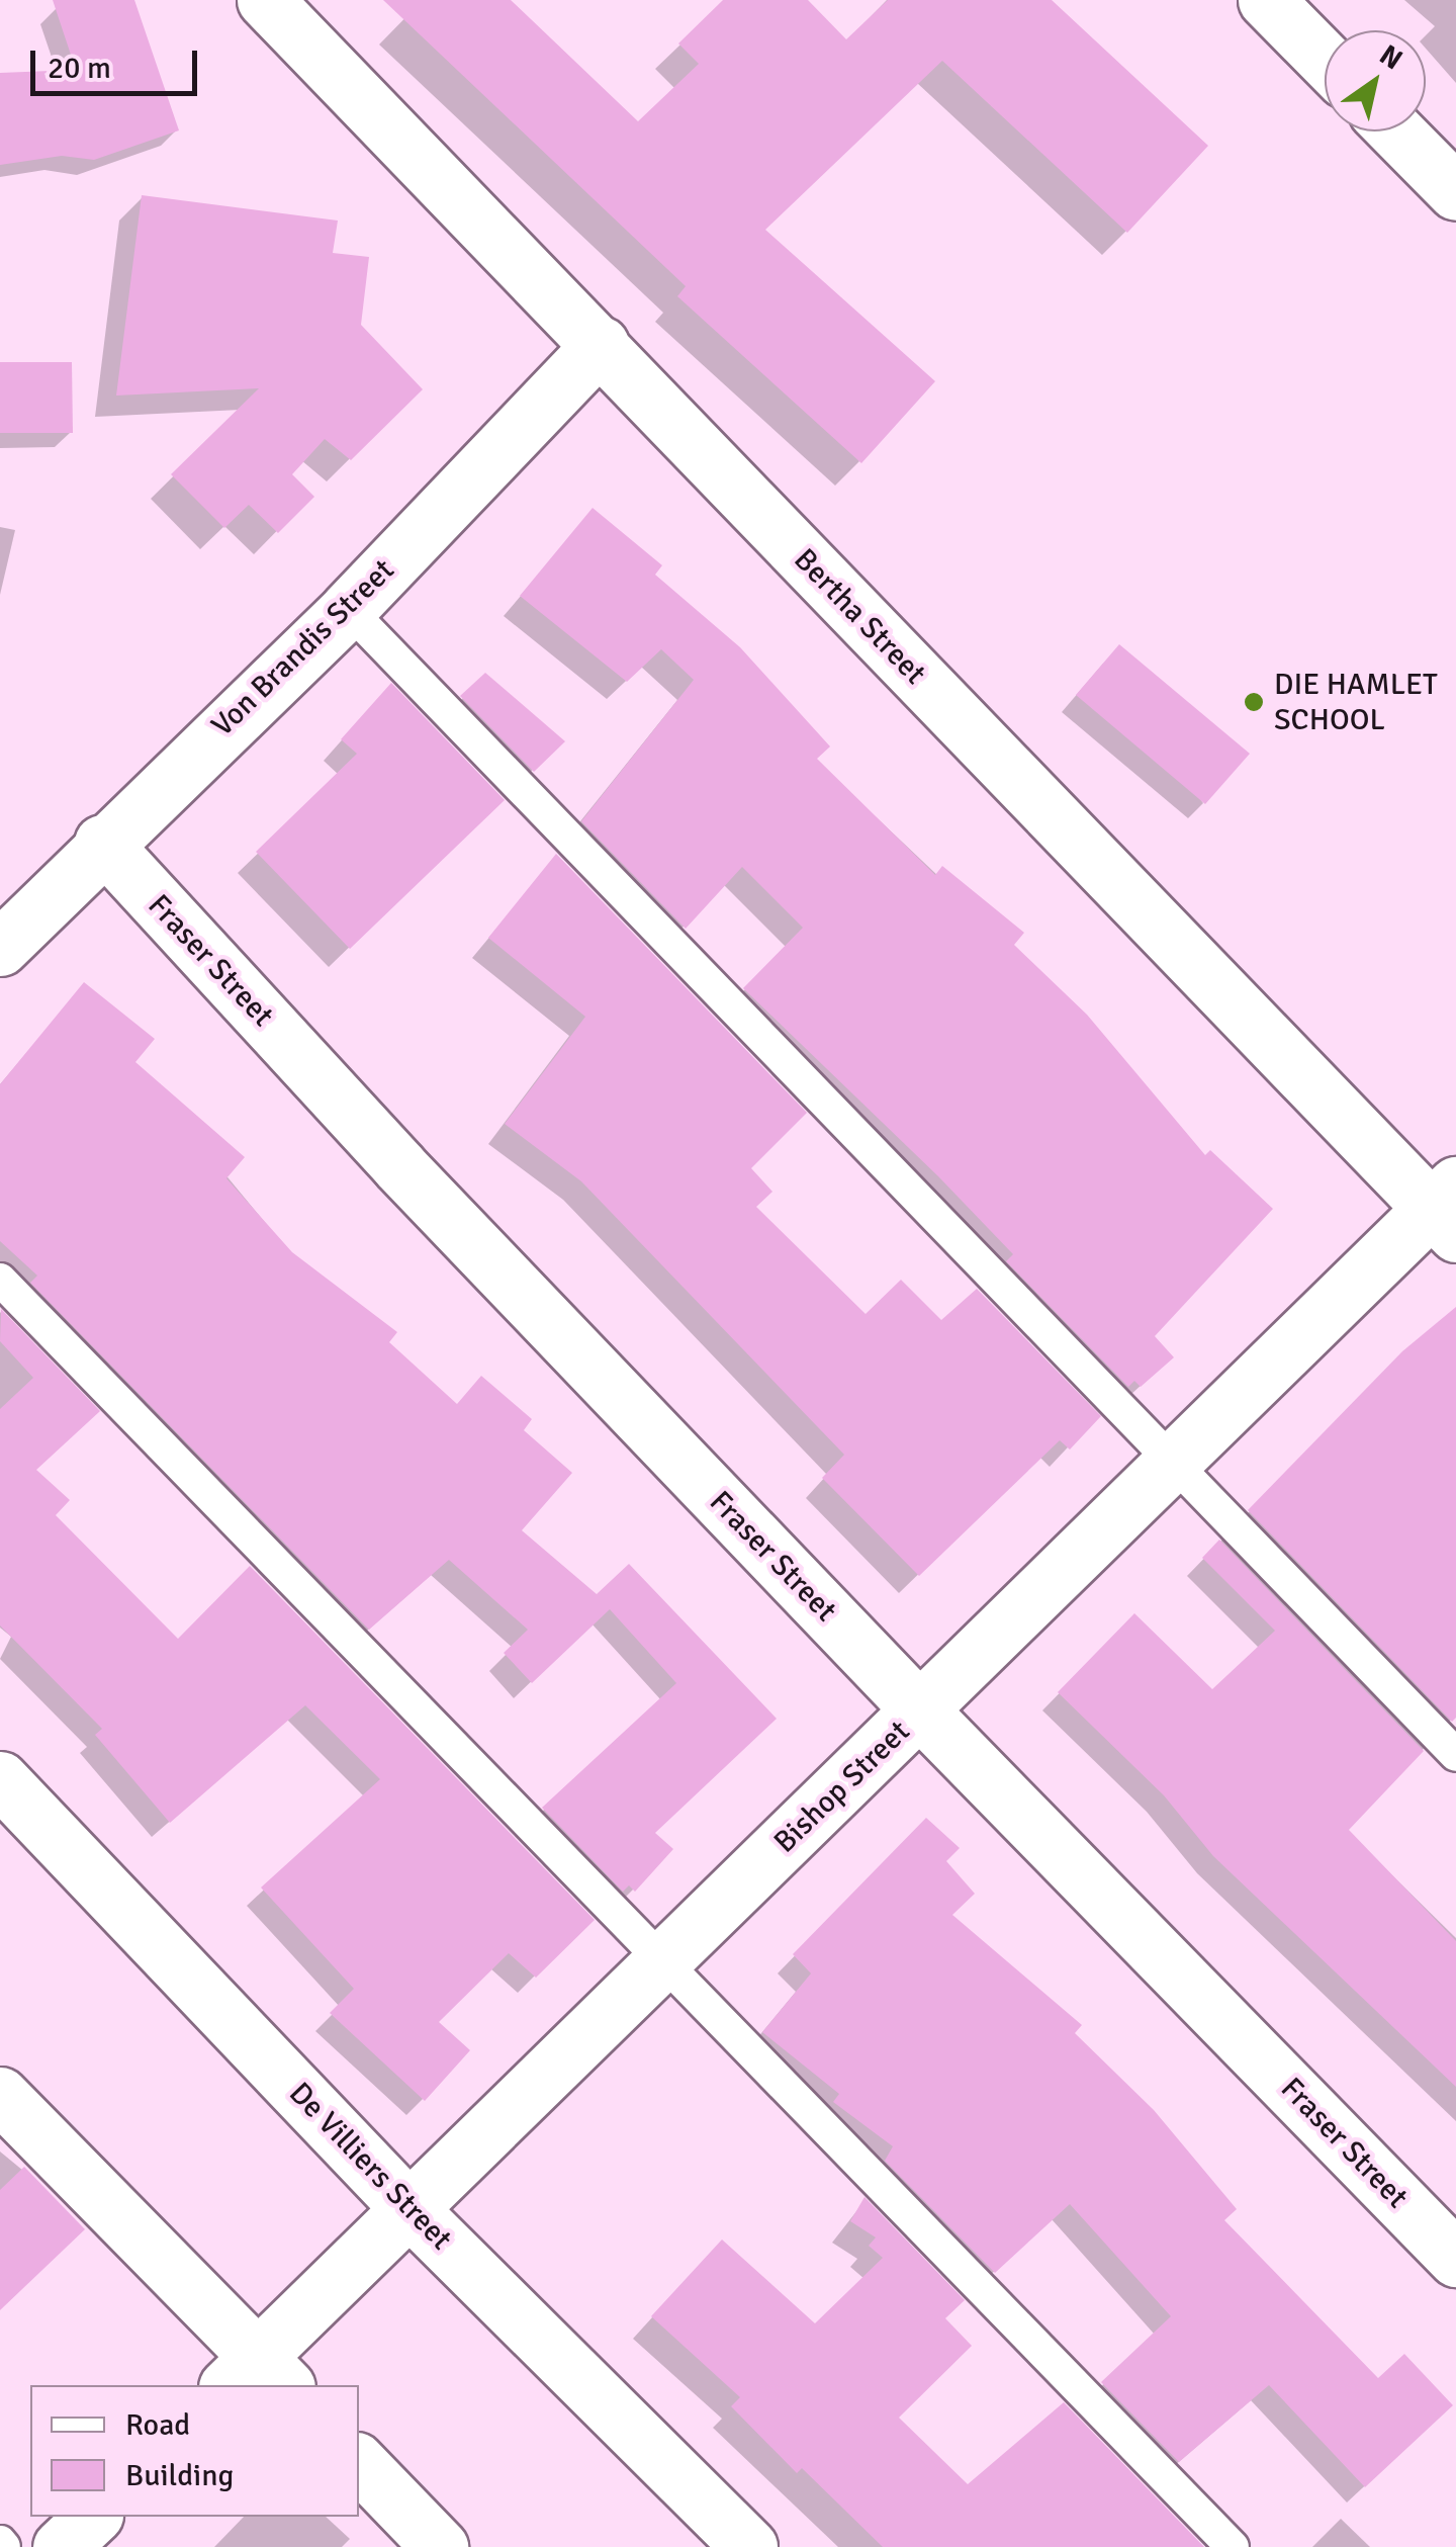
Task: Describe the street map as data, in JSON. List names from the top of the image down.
{
  "streets": {
    "street": [
      "Bertha Street",
      "Von Brandis Street",
      "Fraser Street",
      "Bishop Street",
      "De Villiers Street"
    ]
  },
  "crossings": [
    ["Bertha Street", "Von Brandis Street"],
    ["Bertha Street", "Bishop Street"],
    ["Von Brandis Street", "Fraser Street"],
    ["Fraser Street", "Bishop Street"],
    ["Bishop Street", "De Villiers Street"]
  ],
  "places": ["DIE HAMLET SCHOOL"],
  "legend": ["Road", "Building"],
  "scale_bar": "20 m",
  "north": "top right"
}
